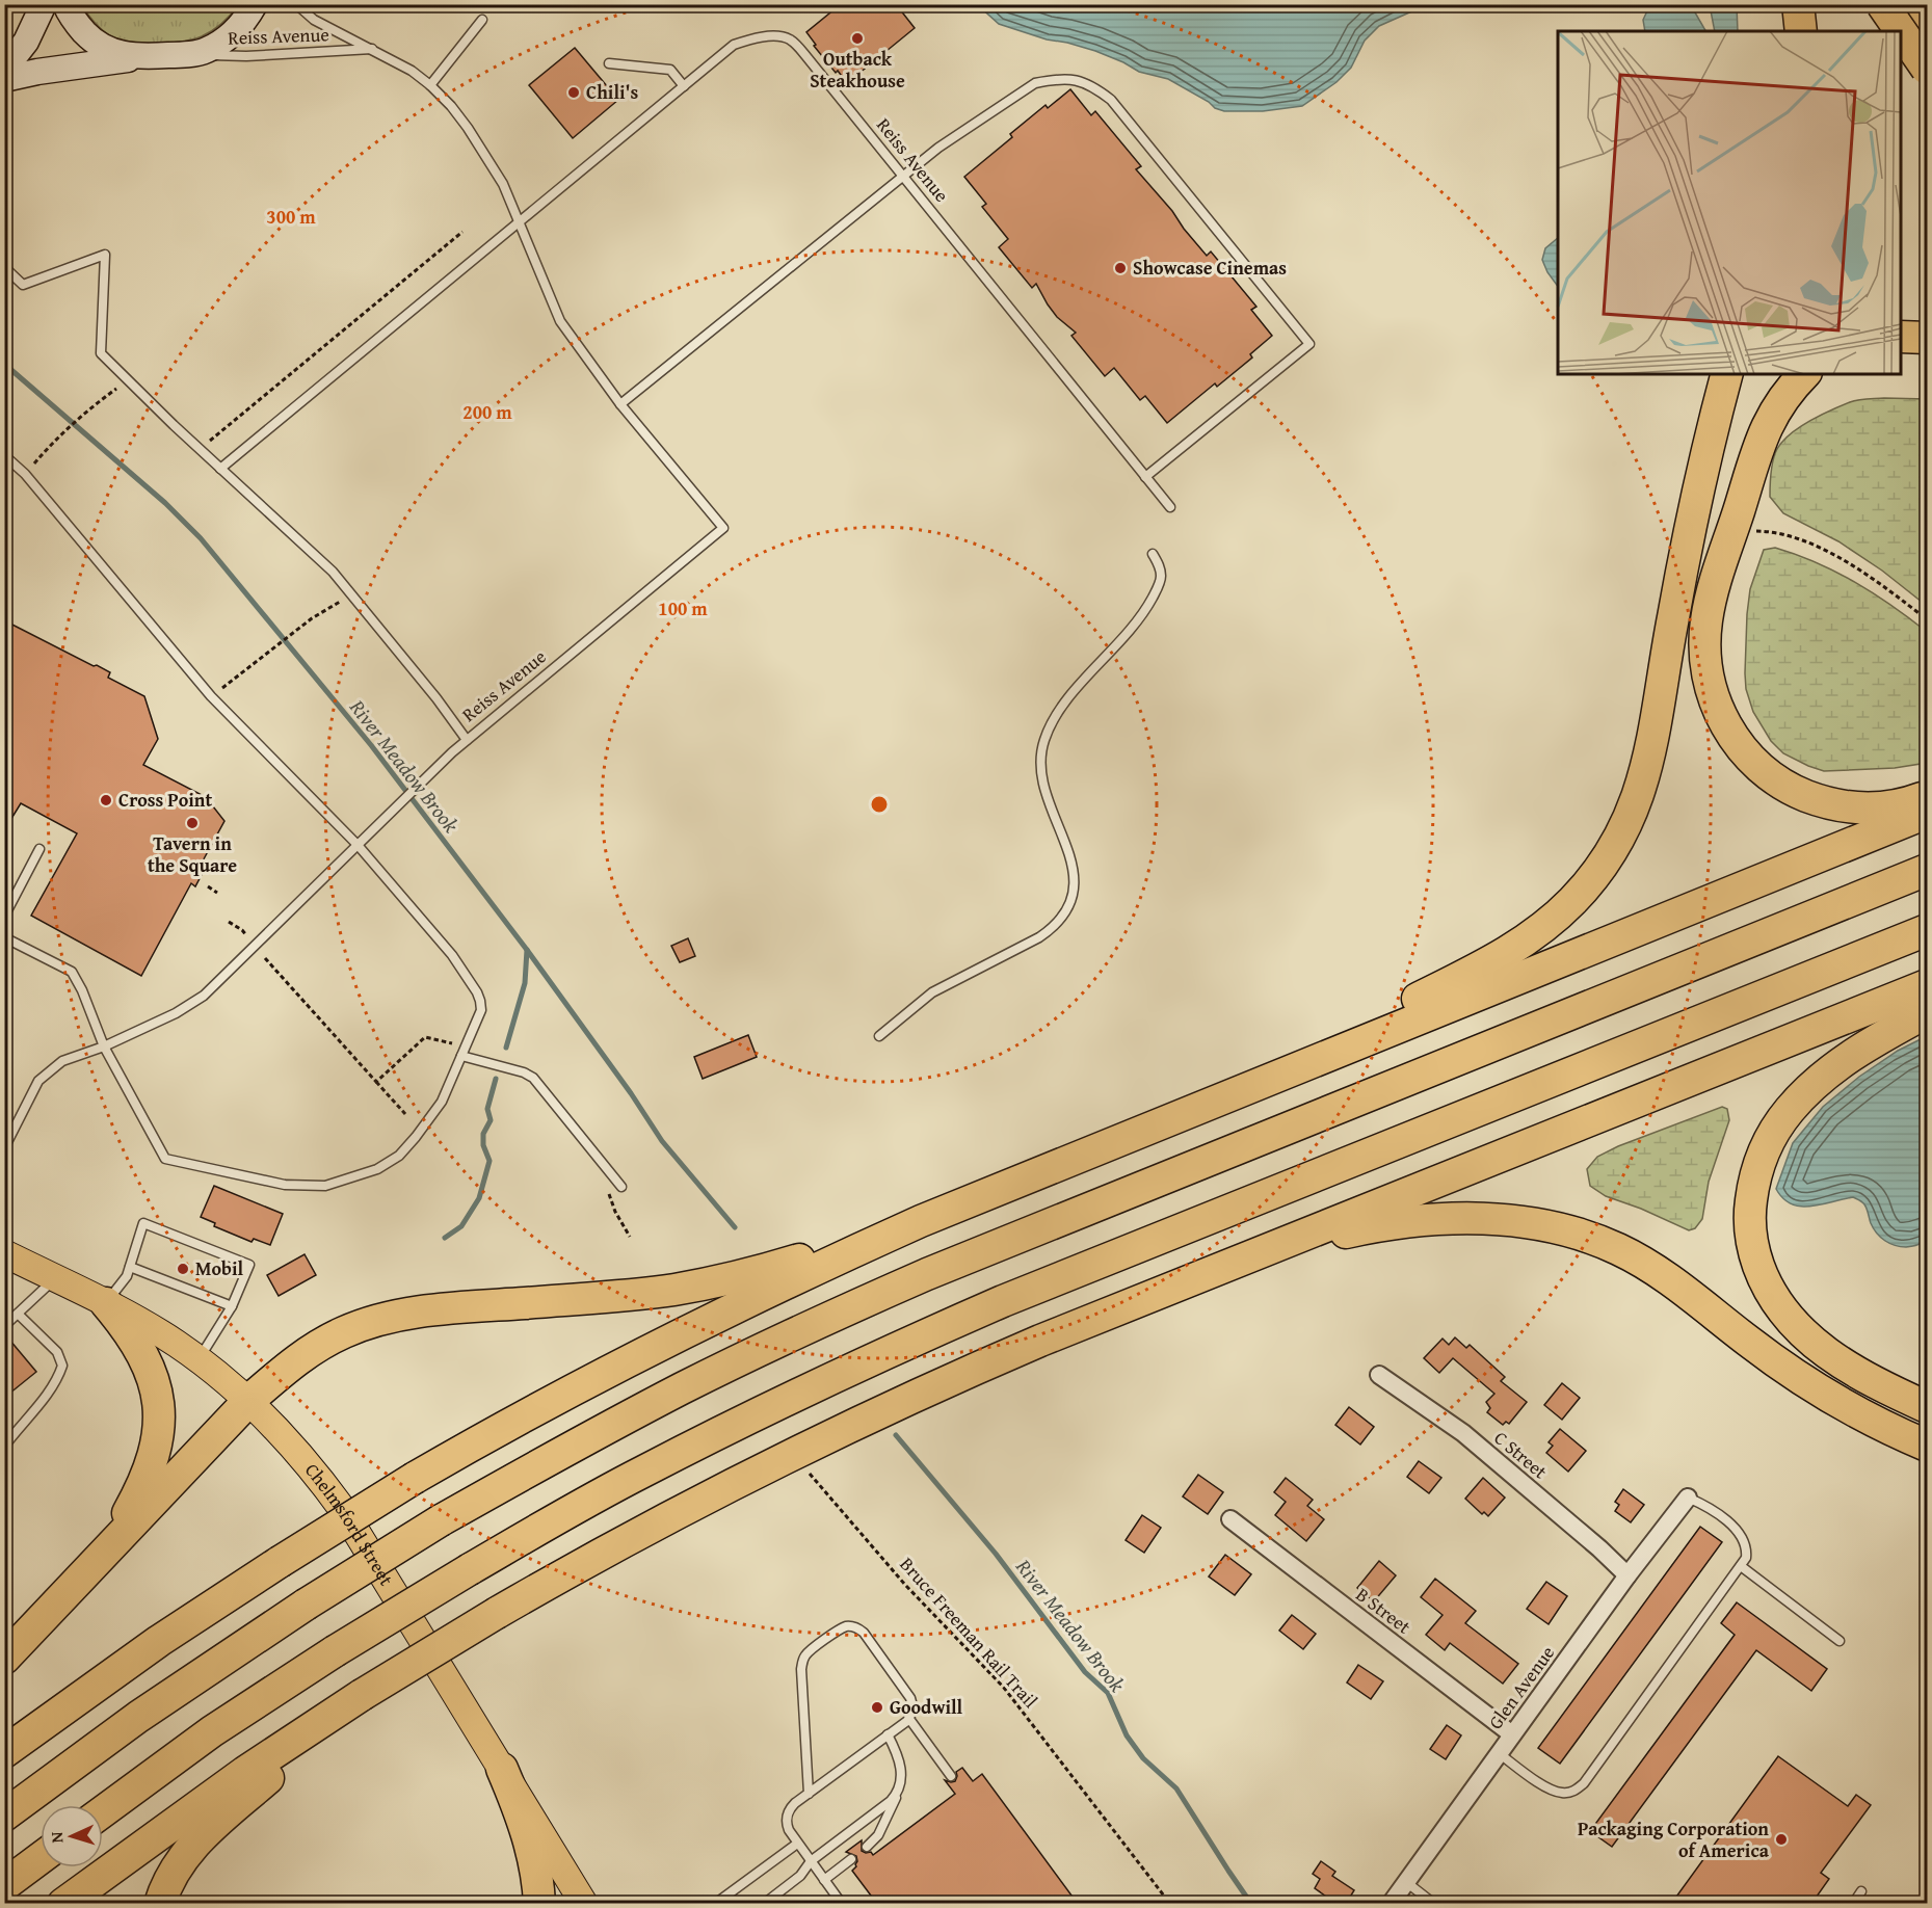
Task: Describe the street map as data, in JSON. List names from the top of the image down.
{
  "streets": {
    "main road": ["Chelmsford Street"],
    "street": ["C Street", "B Street", "Glen Avenue"],
    "lane": ["Reiss Avenue"],
    "path": ["Bruce Freeman Rail Trail"]
  },
  "crossings": [
    ["C Street", "Glen Avenue"],
    ["B Street", "Glen Avenue"]
  ],
  "water": ["River Meadow Brook"],
  "places": [
    "Outback Steakhouse",
    "Chili's",
    "Showcase Cinemas",
    "Cross Point",
    "Tavern in the Square",
    "Mobil",
    "Goodwill",
    "Packaging Corporation of America"
  ],
  "north": "left",
  "rings": ["300 m", "200 m", "100 m"]
}
